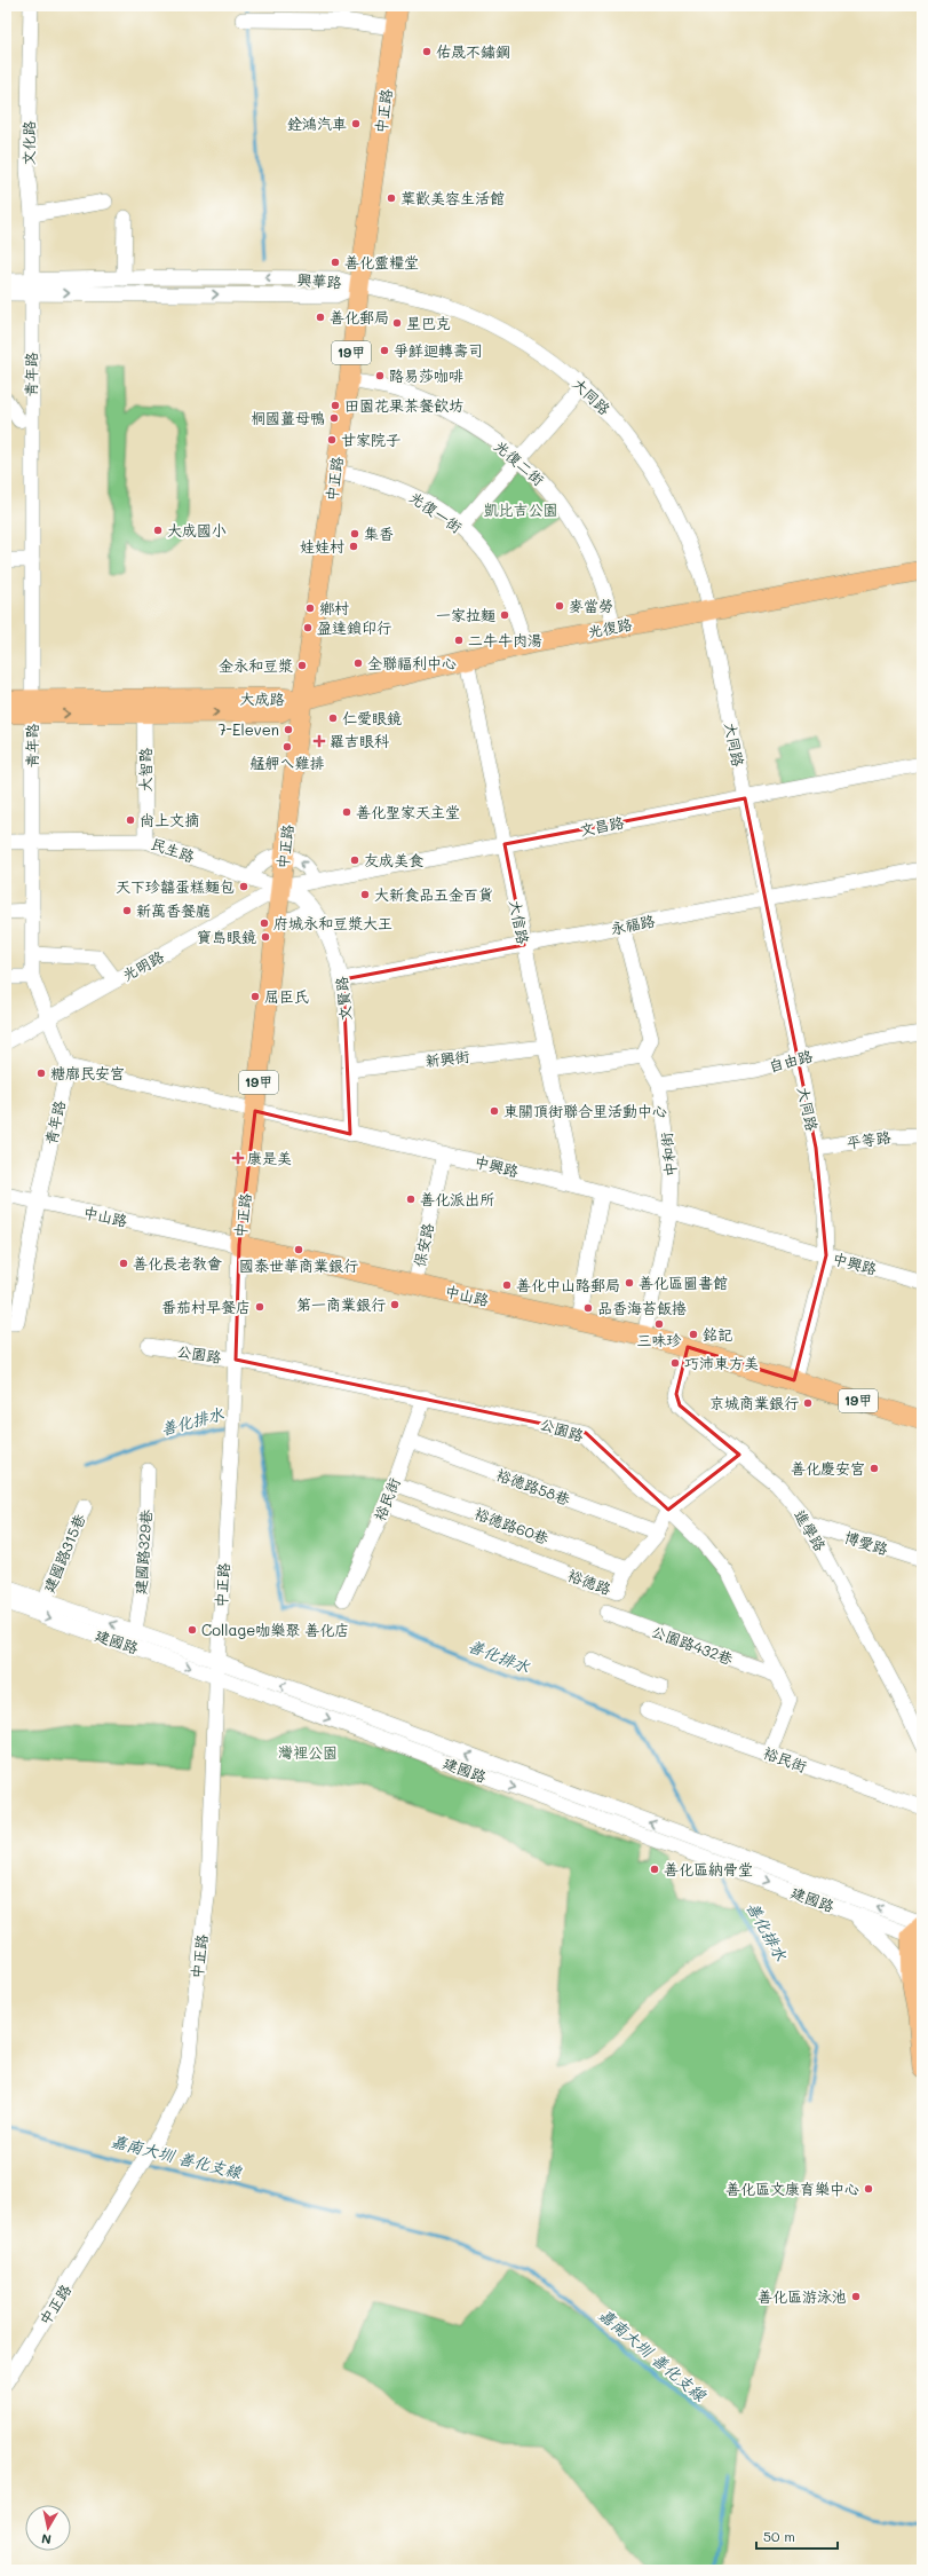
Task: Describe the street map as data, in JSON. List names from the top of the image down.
{
  "streets": {
    "main road": [
      "中正路",
      "19甲",
      "光復路",
      "大成路",
      "中山路"
    ],
    "street": [
      "文化路",
      "興華路",
      "青年路",
      "大同路",
      "光復二街",
      "光復一街",
      "大智路",
      "文昌路",
      "民生路",
      "大信路",
      "永福路",
      "光明路",
      "文賢路",
      "新興街",
      "自由路",
      "平等路",
      "中和街",
      "中興路",
      "保安路",
      "公園路",
      "裕德路58巷",
      "裕民街",
      "裕德路60巷",
      "進學路",
      "博愛路",
      "建國路329巷",
      "建國路315巷",
      "裕德路",
      "建國路",
      "公園路432巷"
    ]
  },
  "crossings": [
    ["中正路", "興華路"],
    ["中正路", "大同路"],
    ["中正路", "光復二街"],
    ["中正路", "光復一街"],
    ["中正路", "光復路"],
    ["中正路", "大成路"],
    ["中正路", "文昌路"],
    ["中正路", "民生路"],
    ["中正路", "光明路"],
    ["中正路", "文賢路"],
    ["中正路", "中興路"],
    ["中正路", "中山路"],
    ["中正路", "公園路"],
    ["中正路", "建國路"],
    ["文化路", "興華路"],
    ["文化路", "青年路"],
    ["興華路", "青年路"],
    ["興華路", "大同路"],
    ["青年路", "大成路"],
    ["青年路", "民生路"],
    ["青年路", "光明路"],
    ["青年路", "中興路"],
    ["青年路", "中山路"],
    ["大同路", "光復路"],
    ["大同路", "文昌路"],
    ["大同路", "永福路"],
    ["大同路", "自由路"],
    ["大同路", "平等路"],
    ["大同路", "中興路"],
    ["大同路", "中山路"],
    ["光復二街", "光復路"],
    ["光復一街", "光復路"],
    ["光復路", "大成路"],
    ["光復路", "大信路"],
    ["大成路", "大智路"],
    ["大智路", "民生路"],
    ["文昌路", "民生路"],
    ["文昌路", "大信路"],
    ["文昌路", "光明路"],
    ["文昌路", "文賢路"],
    ["民生路", "光明路"],
    ["民生路", "文賢路"],
    ["大信路", "永福路"],
    ["大信路", "新興街"],
    ["大信路", "中興路"],
    ["永福路", "文賢路"],
    ["光明路", "文賢路"],
    ["文賢路", "新興街"],
    ["文賢路", "中興路"],
    ["自由路", "中和街"],
    ["中和街", "中興路"],
    ["中和街", "中山路"],
    ["中興路", "保安路"],
    ["中山路", "保安路"],
    ["中山路", "進學路"],
    ["公園路", "裕民街"],
    ["公園路", "裕德路"],
    ["公園路", "公園路432巷"],
    ["裕德路58巷", "裕民街"],
    ["裕德路58巷", "裕德路"],
    ["裕民街", "裕德路60巷"],
    ["裕民街", "裕德路"],
    ["裕德路60巷", "裕德路"],
    ["進學路", "博愛路"],
    ["進學路", "裕德路"],
    ["建國路329巷", "建國路"],
    ["建國路315巷", "建國路"]
  ],
  "water": ["善化排水", "嘉南大圳 善化支線"],
  "parks": ["凱比吉公園", "灣裡公園"],
  "places": {
    "other": [
      "佑晟不鏽鋼",
      "銓鴻汽車",
      "葉歡美容生活館",
      "善化靈糧堂",
      "善化郵局",
      "星巴克",
      "爭鮮迴轉壽司",
      "路易莎咖啡",
      "田園花果茶餐飲坊",
      "桐國薑母鴨",
      "甘家院子",
      "大成國小",
      "集香",
      "娃娃村",
      "麥當勞",
      "鄉村",
      "一家拉麵",
      "盈達鎖印行",
      "二牛牛肉湯",
      "全聯福利中心",
      "金永和豆漿",
      "仁愛眼鏡",
      "7-Eleven",
      "艋舺ㄟ雞排",
      "善化聖家天主堂",
      "尚上文摘",
      "友成美食",
      "天下珍囍蛋糕麵包",
      "大新食品五金百貨",
      "新萬香餐廳",
      "府城永和豆漿大王",
      "寶島眼鏡",
      "屈臣氏",
      "糖廍民安宮",
      "東關頂街聯合里活動中心",
      "善化派出所",
      "國泰世華商業銀行",
      "善化長老教會",
      "善化區圖書館",
      "善化中山路郵局",
      "第一商業銀行",
      "番茄村早餐店",
      "品香海苔飯捲",
      "三味珍",
      "銘記",
      "巧沛東方美",
      "京城商業銀行",
      "善化慶安宮",
      "Collage咖樂聚 善化店",
      "善化區納骨堂",
      "善化區文康育樂中心",
      "善化區游泳池"
    ],
    "health": ["羅吉眼科", "康是美"]
  },
  "scale_bar": "50 m",
  "north": "bottom"
}
